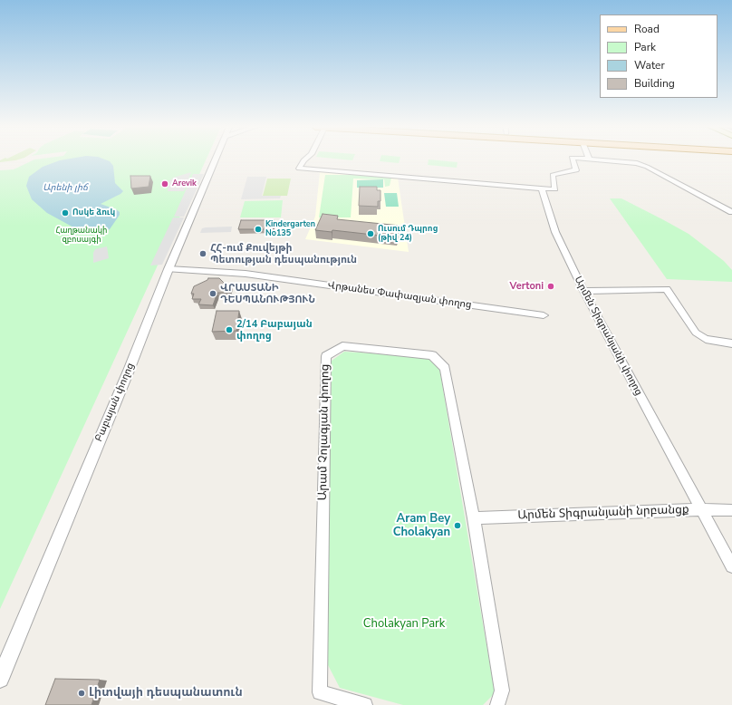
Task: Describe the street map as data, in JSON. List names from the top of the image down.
{
  "streets": {
    "street": [
      "Վրթանես Փափազյան փողոց",
      "Արմեն Տիգրանյանի փողոց",
      "Բաբայան փողոց",
      "Արամ Չոլագյան փողոց",
      "Արմեն Տիգրանյանի նրբանցք"
    ]
  },
  "crossings": [
    ["Վրթանես Փափազյան փողոց", "Բաբայան փողոց"],
    ["Արմեն Տիգրանյանի փողոց", "Արմեն Տիգրանյանի նրբանցք"],
    ["Արամ Չոլագյան փողոց", "Արմեն Տիգրանյանի նրբանցք"]
  ],
  "water": ["Արենի լիճ"],
  "parks": ["Հաղթանակի զբոսայգի", "Cholakyan Park"],
  "places": [
    "Arevik",
    "Ոսկե ձուկ",
    "Kindergarten No135",
    "Ուսում Դպրոց (թիվ 24)",
    "ՀՀ-ում Քուվեյթի Պետության դեսպանություն",
    "Vertoni",
    "ՎՐԱՍՏԱՆԻ ԴԵՍՊԱՆՈՒԹՅՈՒՆ",
    "2/14 Բաբայան փողոց",
    "Aram Bey Cholakyan",
    "Լիտվայի դեսպանատուն"
  ],
  "legend": [
    "Road",
    "Park",
    "Water",
    "Building"
  ]
}
